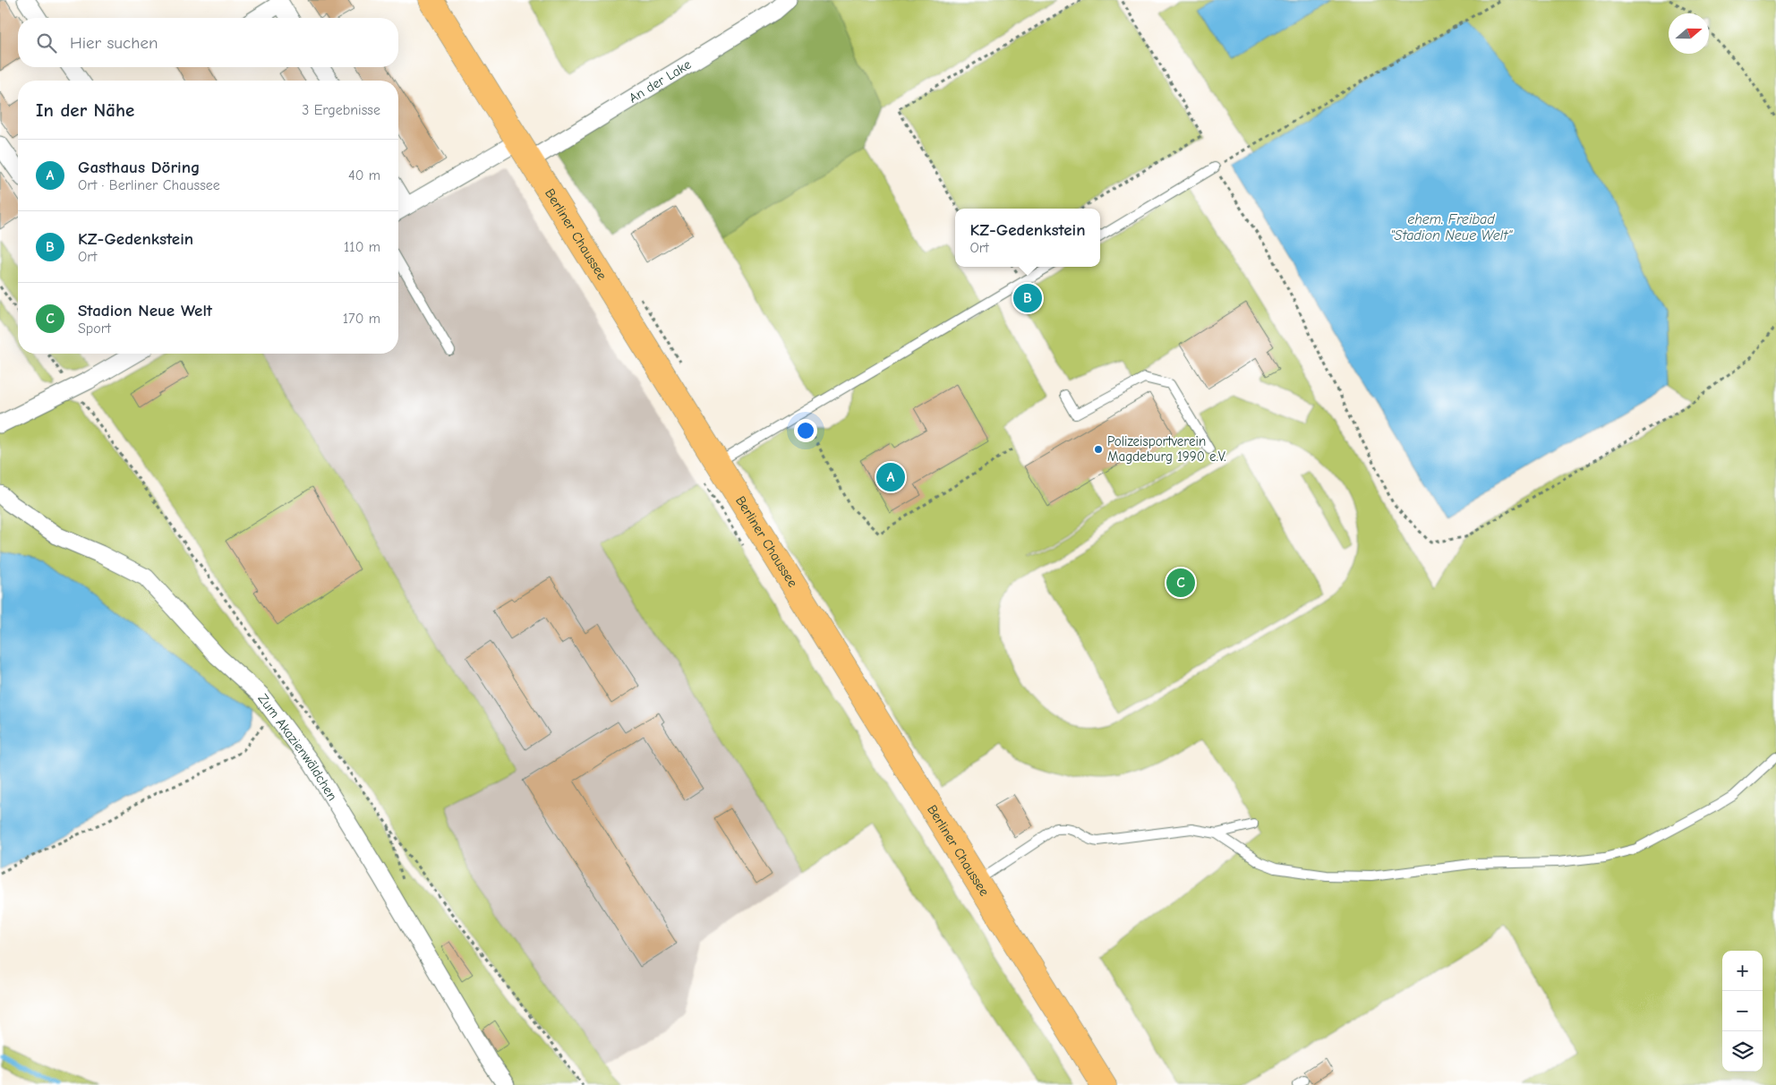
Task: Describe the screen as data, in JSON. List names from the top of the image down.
{
  "streets": {
    "main road": ["Berliner Chaussee"],
    "street": ["An der Lake", "Zum Akazienwäldchen"]
  },
  "crossings": [
    ["An der Lake", "Berliner Chaussee"]
  ],
  "water": ["ehem. Freibad \"Stadion Neue Welt\""],
  "places": ["Polizeisportverein Magdeburg 1990 e.V."],
  "north": "right",
  "page": {
    "search": "Hier suchen",
    "heading": ["In der Nähe", "3 Ergebnisse"],
    "list": [
      {
        "mark": "A",
        "name": "Gasthaus Döring",
        "note": "Ort · Berliner Chaussee",
        "value": "40 m"
      },
      {
        "mark": "B",
        "name": "KZ-Gedenkstein",
        "note": "Ort",
        "value": "110 m"
      },
      {
        "mark": "C",
        "name": "Stadion Neue Welt",
        "note": "Sport",
        "value": "170 m"
      }
    ],
    "popup": ["KZ-Gedenkstein", "Ort"],
    "pins": ["B", "A", "C"],
    "map_buttons": ["+", "−"]
  }
}
